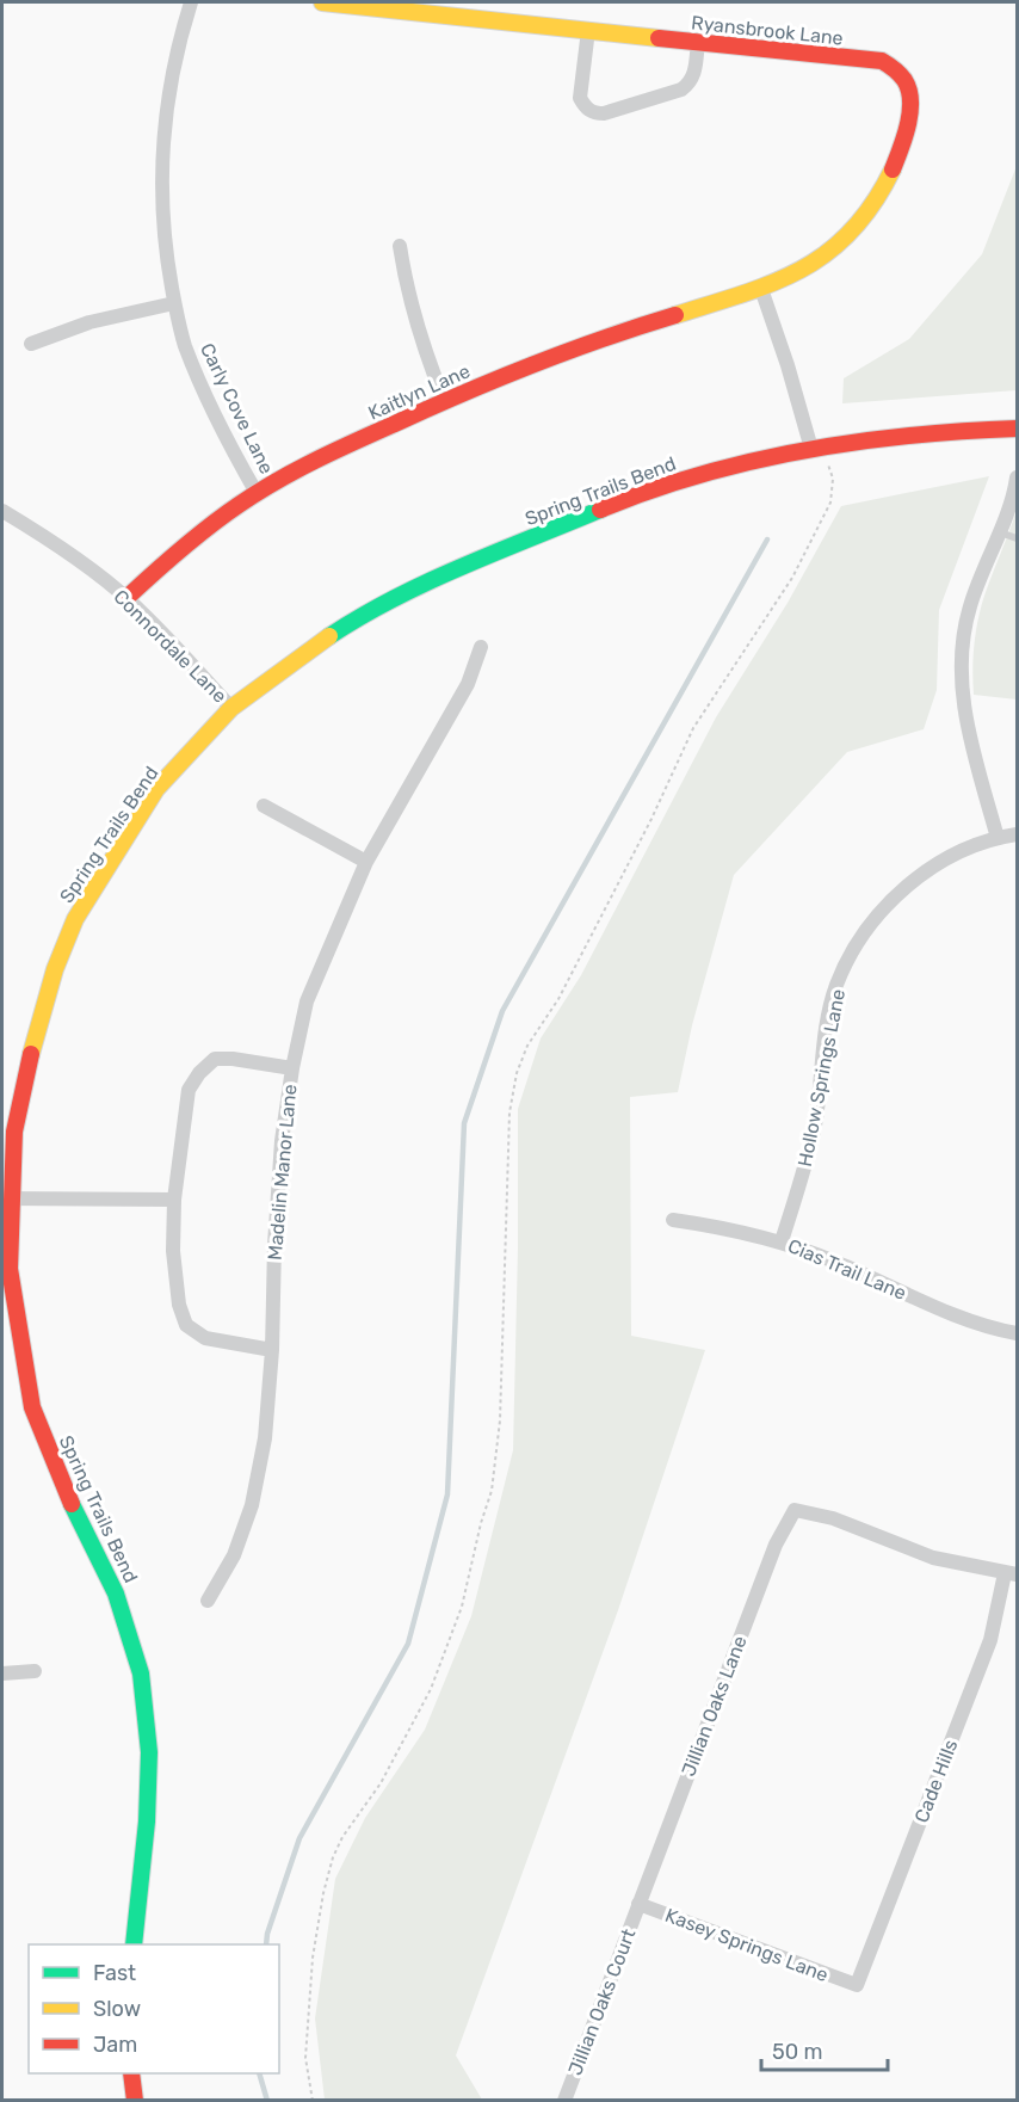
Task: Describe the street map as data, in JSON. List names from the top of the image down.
{
  "streets": {
    "street": [
      "Ryansbrook Lane",
      "Kaitlyn Lane",
      "Carly Cove Lane",
      "Spring Trails Bend",
      "Connordale Lane",
      "Hollow Springs Lane",
      "Madelin Manor Lane",
      "Cias Trail Lane",
      "Jillian Oaks Lane",
      "Cade Hills",
      "Kasey Springs Lane",
      "Jillian Oaks Court"
    ]
  },
  "crossings": [
    ["Ryansbrook Lane", "Kaitlyn Lane"],
    ["Kaitlyn Lane", "Carly Cove Lane"],
    ["Kaitlyn Lane", "Connordale Lane"],
    ["Spring Trails Bend", "Connordale Lane"],
    ["Hollow Springs Lane", "Cias Trail Lane"],
    ["Jillian Oaks Lane", "Cade Hills"],
    ["Jillian Oaks Lane", "Kasey Springs Lane"],
    ["Jillian Oaks Lane", "Jillian Oaks Court"],
    ["Cade Hills", "Kasey Springs Lane"],
    ["Kasey Springs Lane", "Jillian Oaks Court"]
  ],
  "legend": ["Fast", "Slow", "Jam"],
  "scale_bar": "50 m"
}
